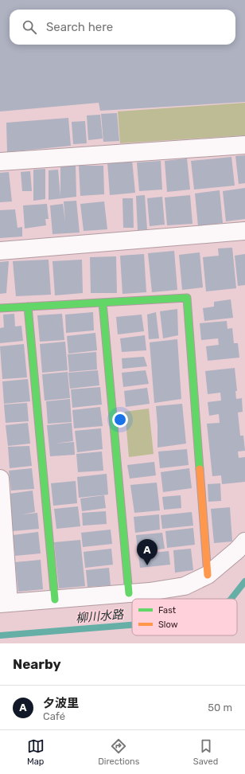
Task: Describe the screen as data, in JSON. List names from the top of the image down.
{
  "water": ["柳川水路"],
  "legend": ["Fast", "Slow"],
  "page": {
    "search": "Search here",
    "pins": "A",
    "heading": "Nearby",
    "list": [
      {
        "mark": "A",
        "name": "夕波里",
        "note": "Café",
        "value": "50 m"
      }
    ],
    "nav": ["Map", "Directions", "Saved"]
  }
}
